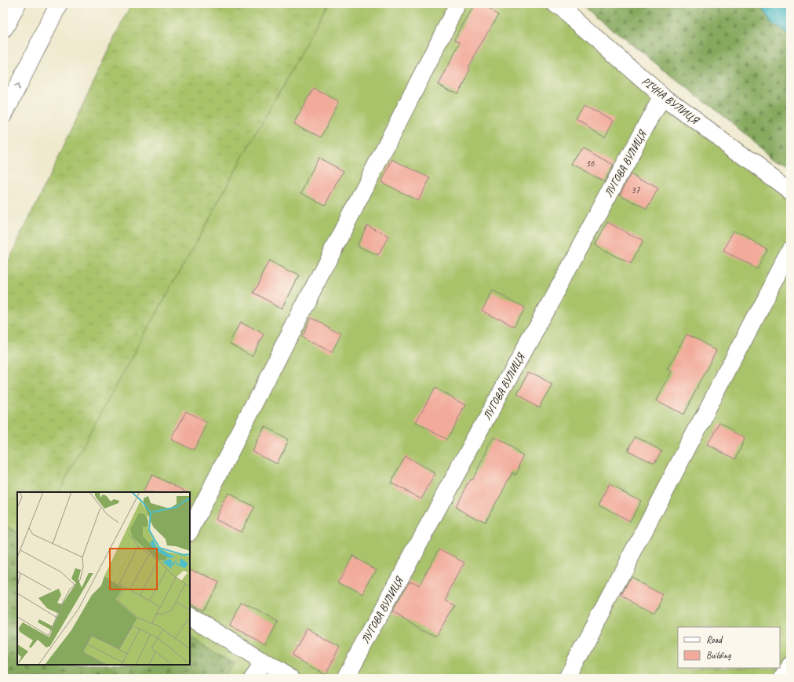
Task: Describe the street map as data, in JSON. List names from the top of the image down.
{
  "streets": {
    "main road": ["РІЧНА ВУЛИЦЯ", "ЛУГОВА ВУЛИЦЯ"]
  },
  "crossings": [
    ["РІЧНА ВУЛИЦЯ", "ЛУГОВА ВУЛИЦЯ"]
  ],
  "house_numbers": ["36", "37"],
  "legend": ["Road", "Building"]
}
